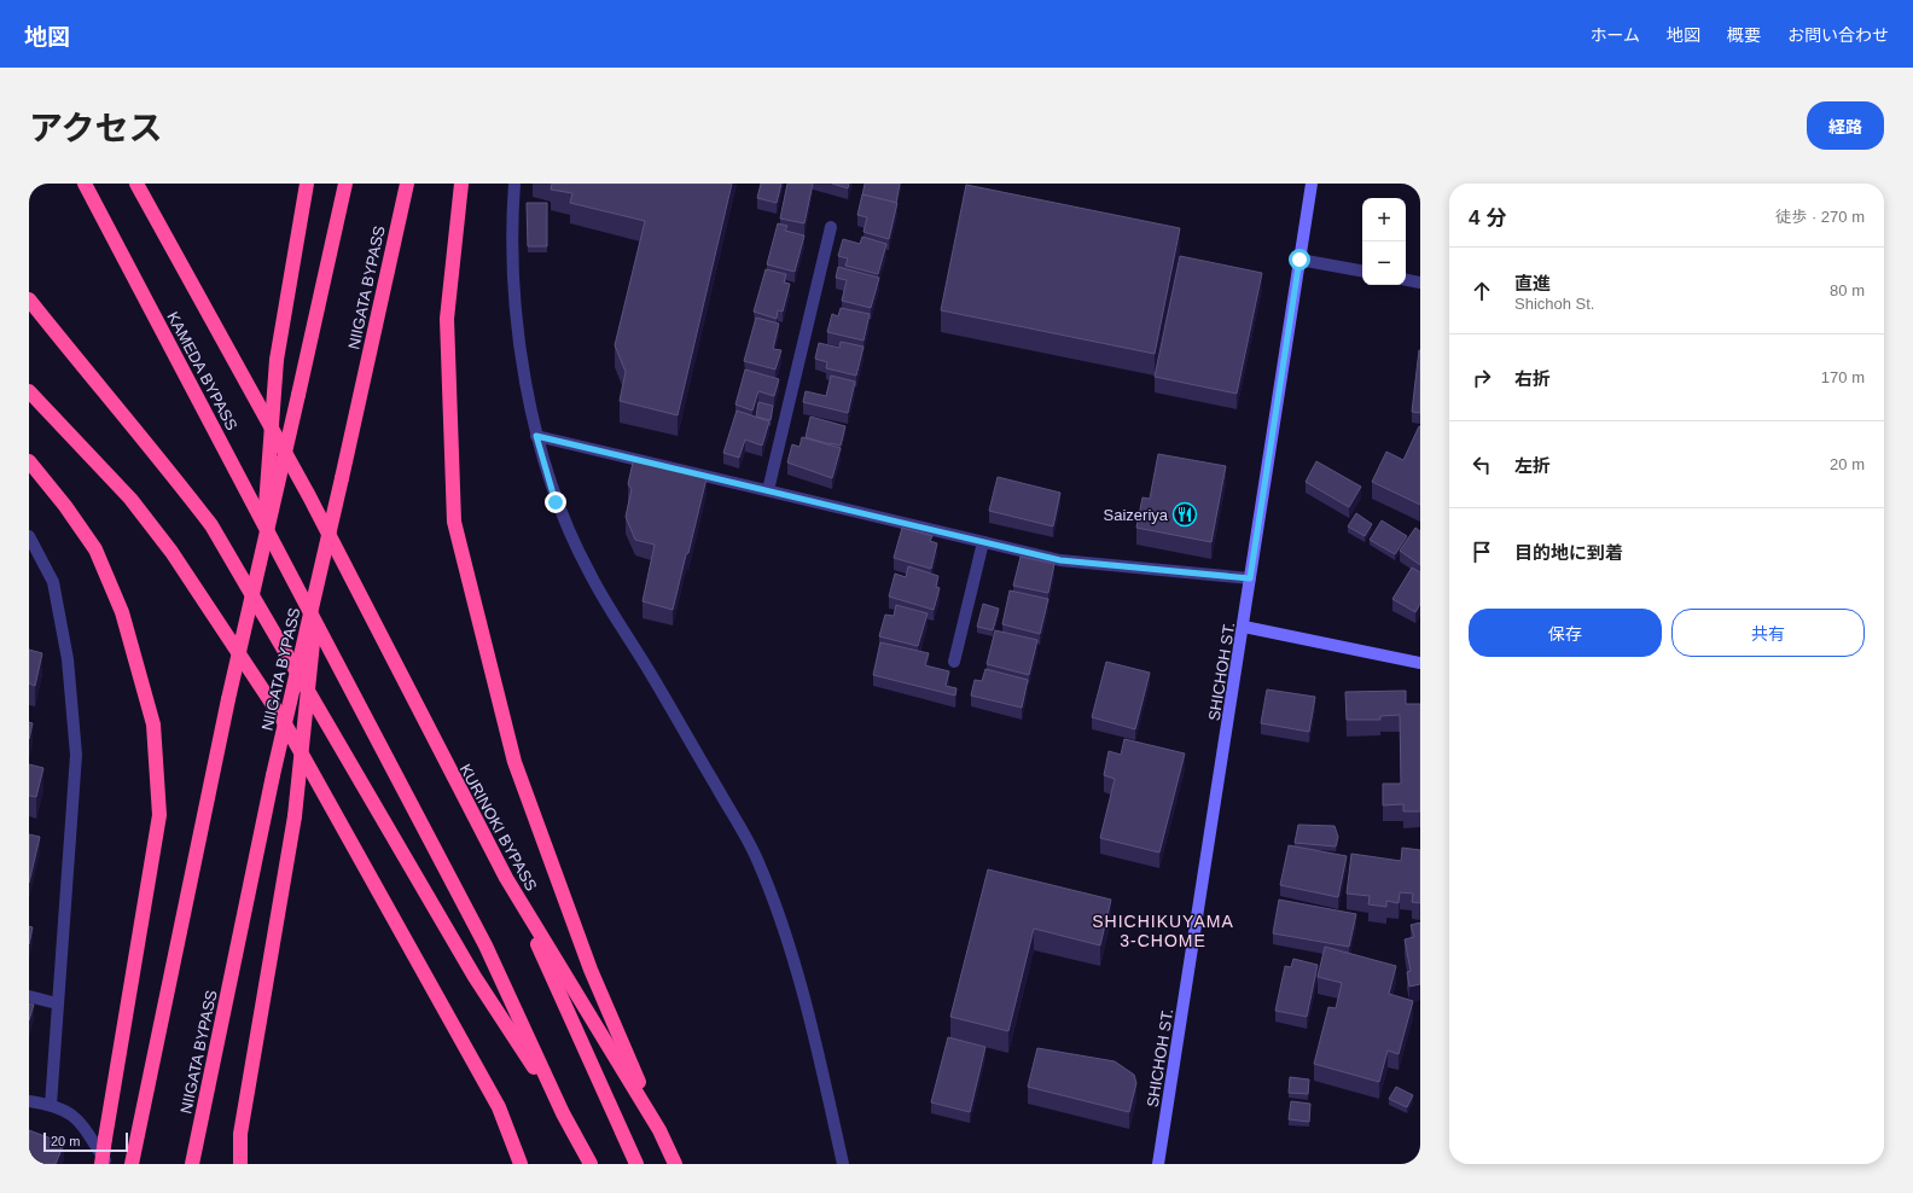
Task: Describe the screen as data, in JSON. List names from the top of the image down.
{
  "streets": {
    "highway": ["NIIGATA BYPASS", "KAMEDA BYPASS", "KURINOKI BYPASS"],
    "street": ["SHICHOH ST."]
  },
  "crossings": [
    ["KAMEDA BYPASS", "KURINOKI BYPASS"]
  ],
  "districts": ["SHICHIKUYAMA 3-CHOME"],
  "places": {
    "restaurant": ["Saizeriya"]
  },
  "scale_bar": "20 m",
  "page": {
    "header": "地図",
    "nav": [
      "ホーム",
      "地図",
      "概要",
      "お問い合わせ"
    ],
    "title": "アクセス",
    "buttons": [
      "経路",
      ["保存", "共有"]
    ],
    "heading": ["4 分", "徒歩 · 270 m"],
    "map_buttons": ["+", "−"],
    "list": [
      ["直進", "Shichoh St.", "80 m"],
      ["右折", "170 m"],
      ["左折", "20 m"],
      "目的地に到着"
    ],
    "scale": "20 m"
  }
}
